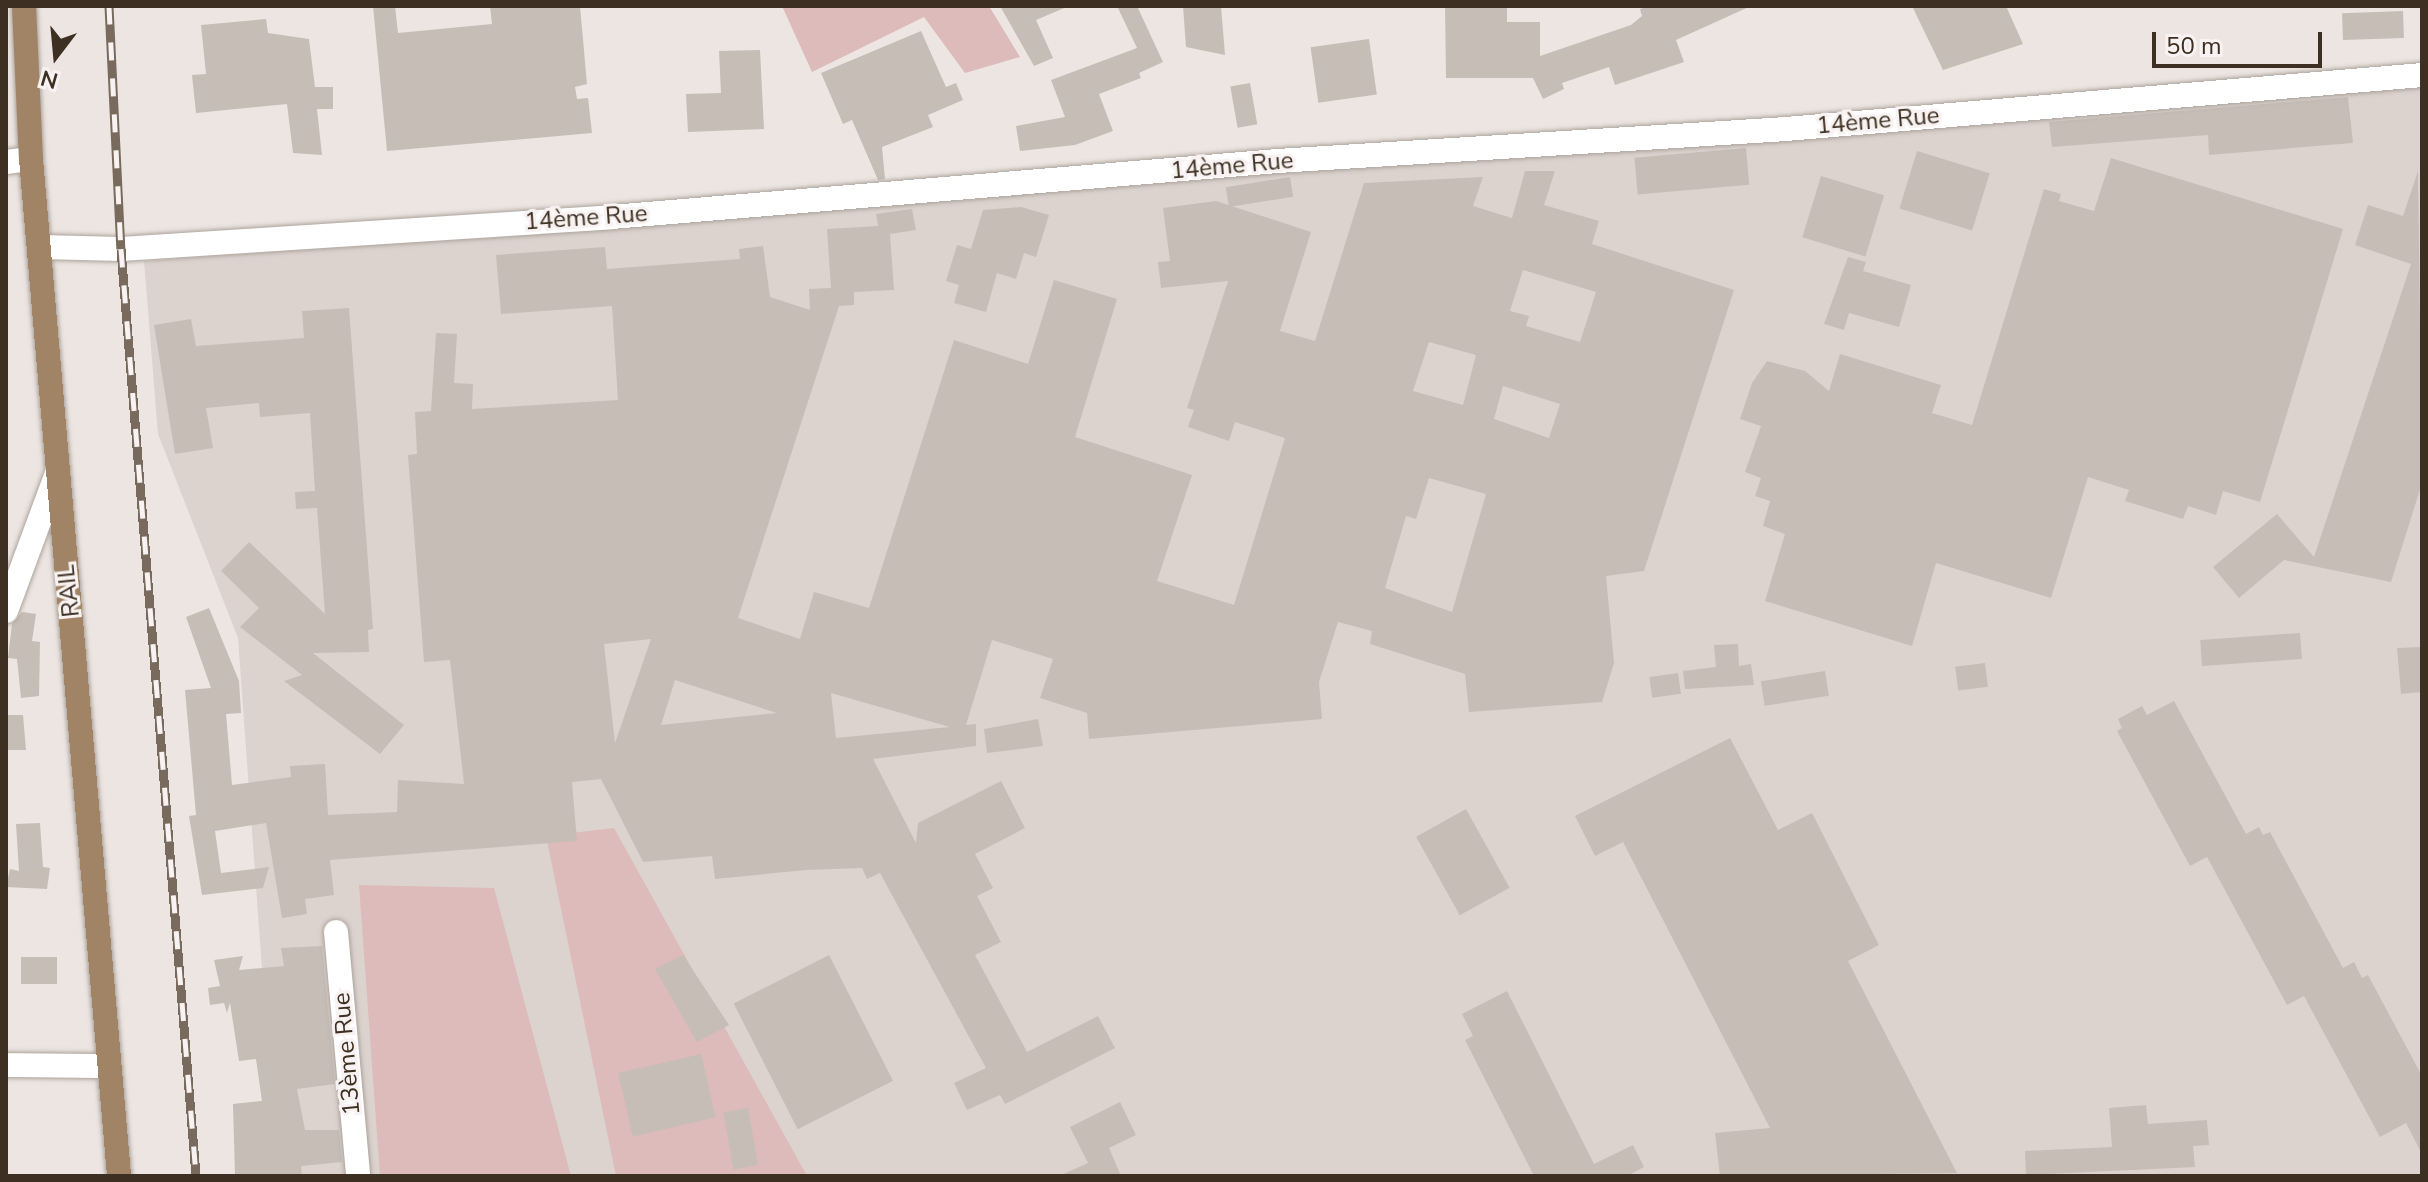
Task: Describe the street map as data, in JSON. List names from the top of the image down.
{
  "streets": {
    "main road": ["RAIL"],
    "street": ["14ème Rue", "13ème Rue"]
  },
  "crossings": [
    ["14ème Rue", "RAIL"]
  ],
  "scale_bar": "50 m",
  "north": "bottom"
}
